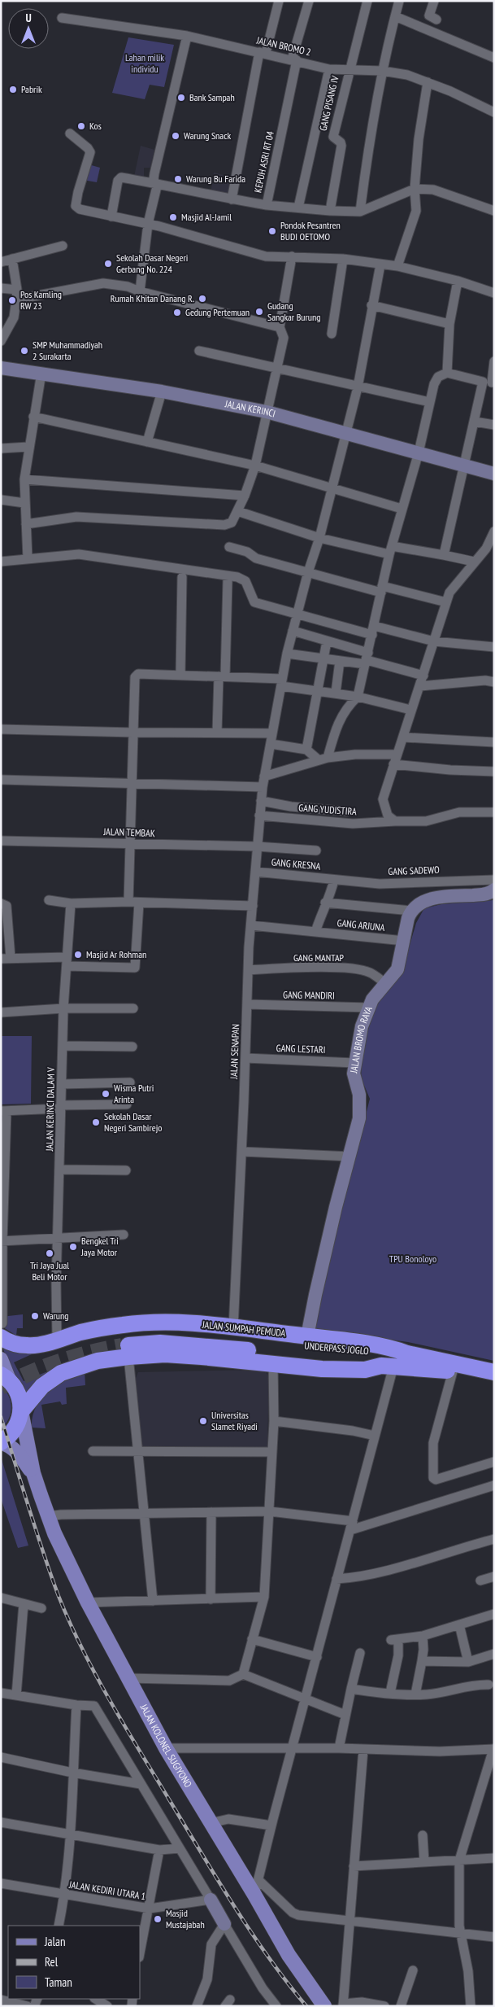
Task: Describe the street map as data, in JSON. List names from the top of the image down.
{
  "streets": {
    "highway": ["JALAN SUMPAH PEMUDA", "UNDERPASS JOGLO"],
    "main road": ["JALAN KOLONEL SUGIYONO"],
    "street": [
      "JALAN BROMO 2",
      "GANG PISANG IV",
      "KEPUH ASRI RT 04",
      "JALAN KERINCI",
      "GANG YUDISTIRA",
      "JALAN TEMBAK",
      "GANG KRESNA",
      "GANG SADEWO",
      "GANG ARJUNA",
      "GANG MANTAP",
      "GANG MANDIRI",
      "JALAN BROMO RAYA",
      "GANG LESTARI",
      "JALAN SENAPAN",
      "JALAN KERINCI DALAM V",
      "JALAN KEDIRI UTARA 1"
    ]
  },
  "crossings": [
    ["JALAN BROMO 2", "GANG PISANG IV"],
    ["JALAN BROMO 2", "KEPUH ASRI RT 04"],
    ["JALAN KERINCI", "JALAN SENAPAN"],
    ["GANG YUDISTIRA", "JALAN SENAPAN"],
    ["JALAN TEMBAK", "JALAN SENAPAN"],
    ["GANG KRESNA", "GANG SADEWO"],
    ["GANG KRESNA", "JALAN SENAPAN"],
    ["GANG ARJUNA", "JALAN BROMO RAYA"],
    ["GANG ARJUNA", "JALAN SENAPAN"],
    ["GANG MANTAP", "JALAN BROMO RAYA"],
    ["GANG MANTAP", "JALAN SENAPAN"],
    ["GANG MANDIRI", "JALAN BROMO RAYA"],
    ["GANG MANDIRI", "JALAN SENAPAN"],
    ["JALAN BROMO RAYA", "GANG LESTARI"],
    ["JALAN BROMO RAYA", "JALAN SUMPAH PEMUDA"],
    ["GANG LESTARI", "JALAN SENAPAN"],
    ["JALAN SENAPAN", "JALAN SUMPAH PEMUDA"],
    ["JALAN KERINCI DALAM V", "JALAN SUMPAH PEMUDA"],
    ["JALAN SUMPAH PEMUDA", "UNDERPASS JOGLO"],
    ["JALAN SUMPAH PEMUDA", "JALAN KOLONEL SUGIYONO"]
  ],
  "parks": ["Lahan milik individu", "TPU Bonoloyo"],
  "places": [
    "Pabrik",
    "Bank Sampah",
    "Kos",
    "Warung Snack",
    "Warung Bu Farida",
    "Masjid Al-Jamil",
    "Pondok Pesantren BUDI OETOMO",
    "Sekolah Dasar Negeri Gerbang No. 224",
    "Rumah Khitan Danang R.",
    "Pos Kamling RW 23",
    "Gudang Sangkar Burung",
    "Gedung Pertemuan",
    "SMP Muhammadiyah 2 Surakarta",
    "Masjid Ar Rohman",
    "Wisma Putri Arinta",
    "Sekolah Dasar Negeri Sambirejo",
    "Bengkel Tri Jaya Motor",
    "Tri Jaya Jual Beli Motor",
    "Warung",
    "Universitas Slamet Riyadi",
    "Masjid Mustajabah"
  ],
  "legend": ["Jalan", "Rel", "Taman"],
  "north": "top"
}
